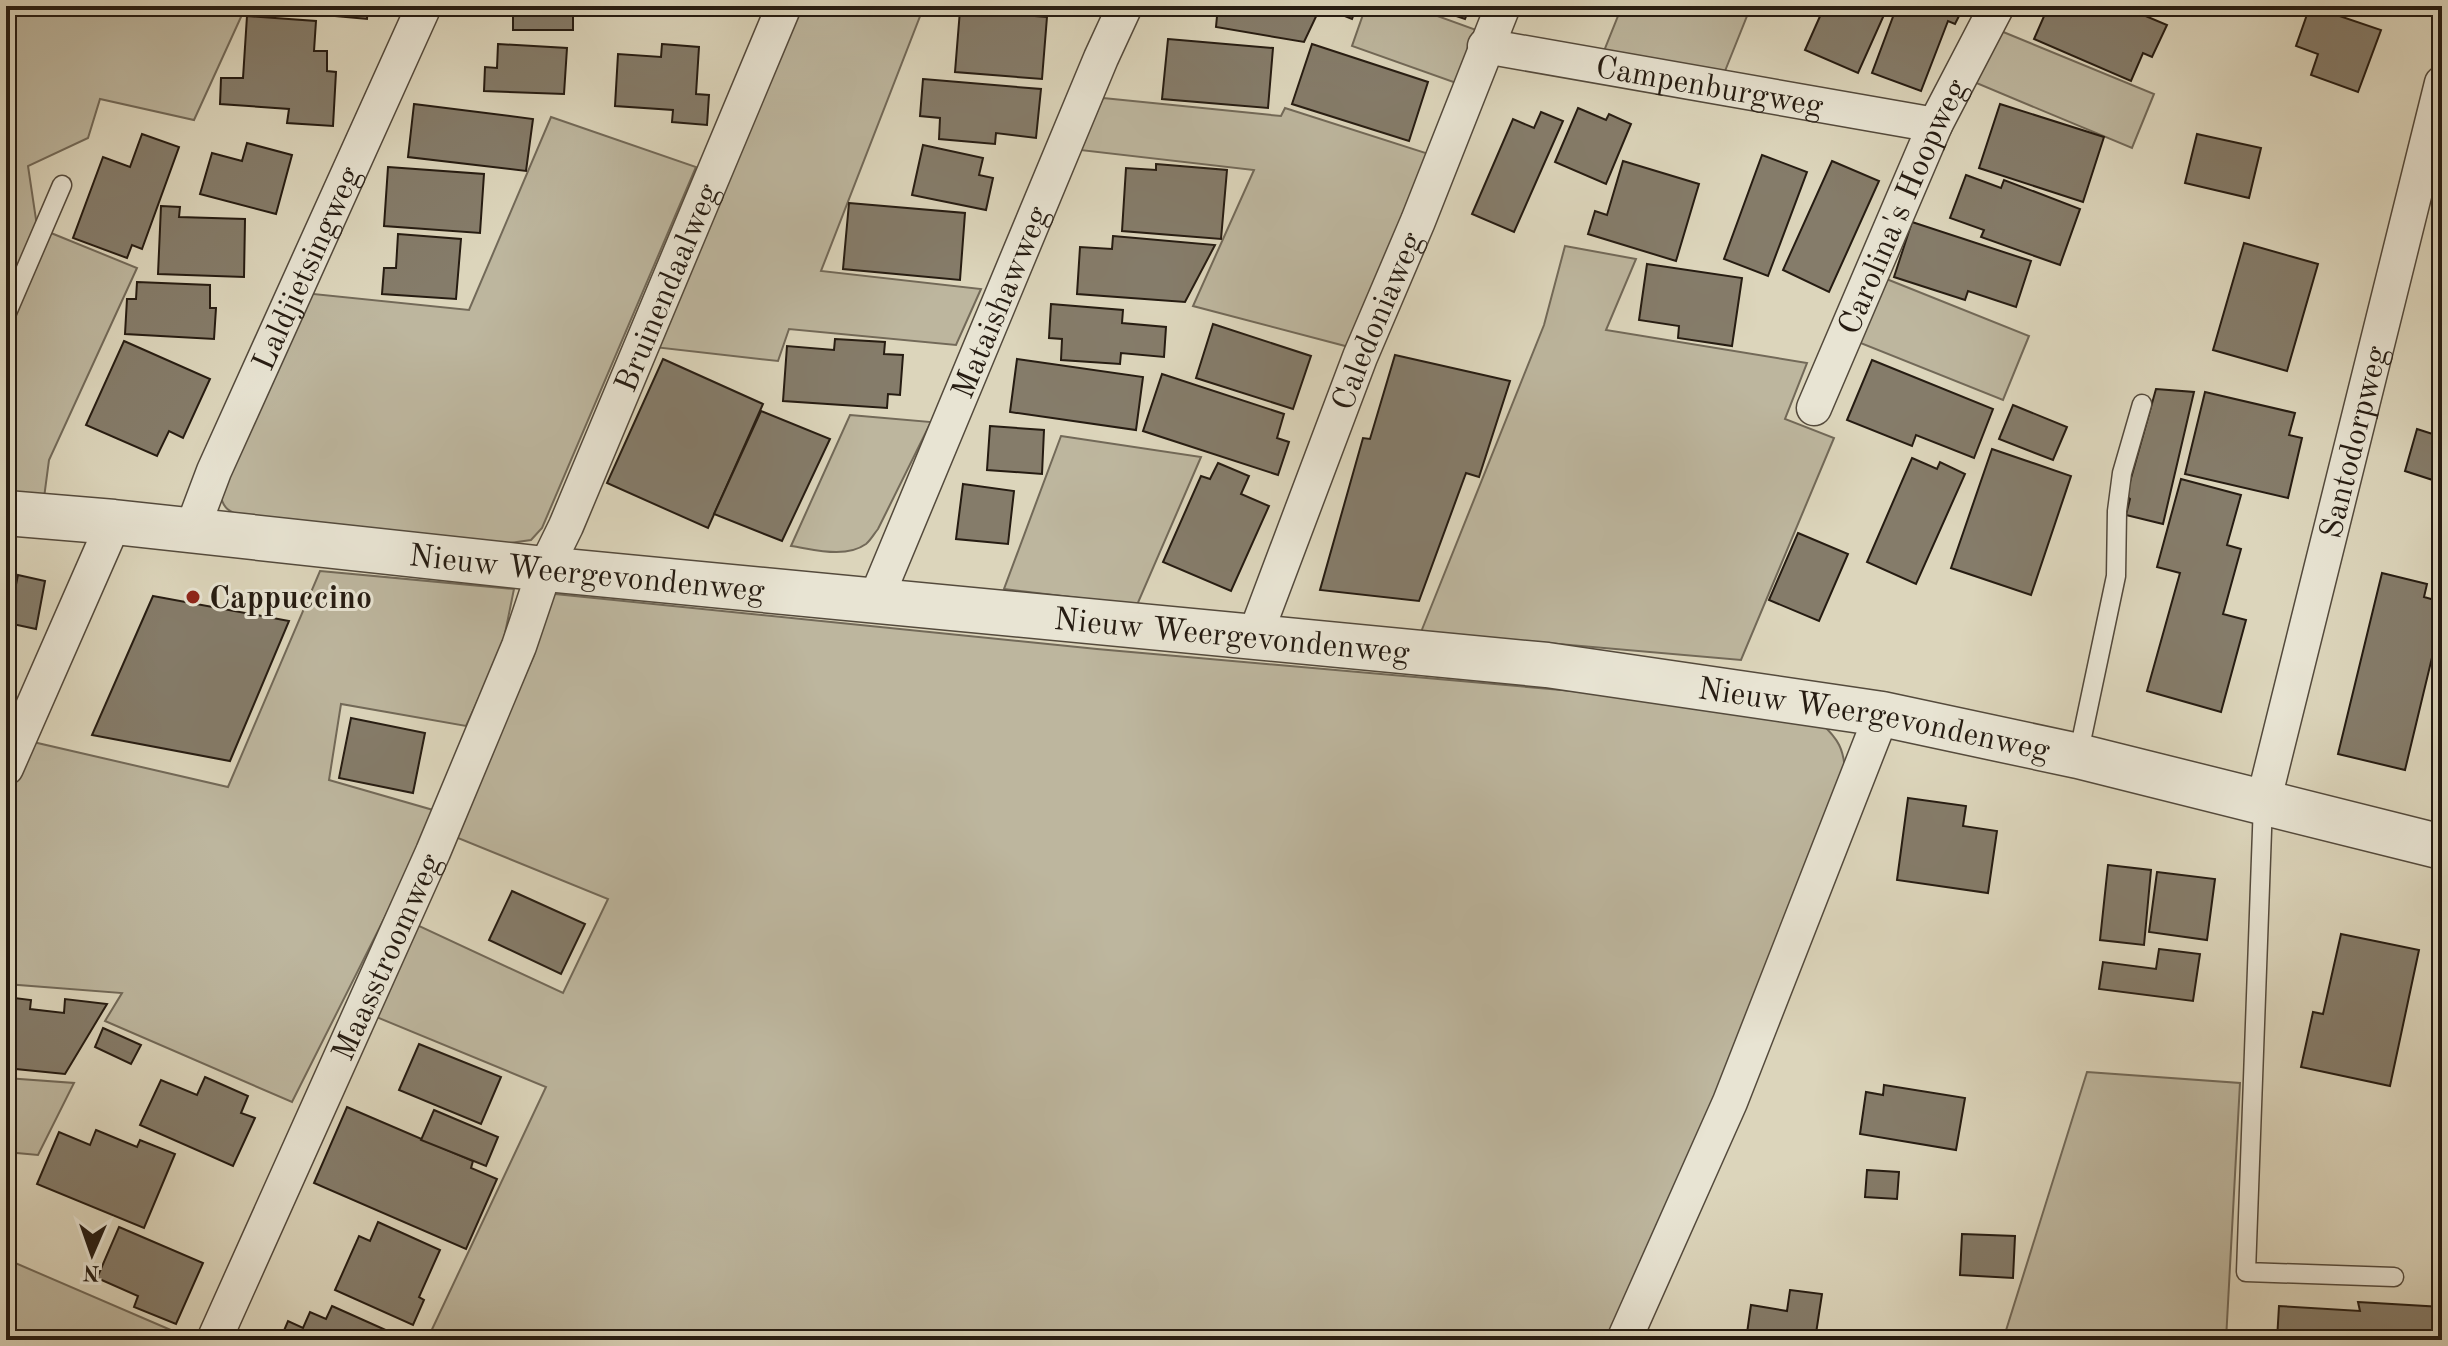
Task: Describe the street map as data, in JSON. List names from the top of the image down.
{
  "streets": {
    "street": [
      "Campenburgweg",
      "Carolina's Hoopweg",
      "Laldjietsingweg",
      "Bruinendaalweg",
      "Mataishawweg",
      "Caledoniaweg",
      "Santodorpweg",
      "Nieuw Weergevondenweg",
      "Maasstroomweg"
    ]
  },
  "crossings": [
    ["Campenburgweg", "Carolina's Hoopweg"],
    ["Campenburgweg", "Caledoniaweg"],
    ["Laldjietsingweg", "Nieuw Weergevondenweg"],
    ["Bruinendaalweg", "Nieuw Weergevondenweg"],
    ["Bruinendaalweg", "Maasstroomweg"],
    ["Mataishawweg", "Nieuw Weergevondenweg"],
    ["Caledoniaweg", "Nieuw Weergevondenweg"],
    ["Santodorpweg", "Nieuw Weergevondenweg"],
    ["Nieuw Weergevondenweg", "Maasstroomweg"]
  ],
  "places": ["Cappuccino"],
  "north": "bottom"
}
